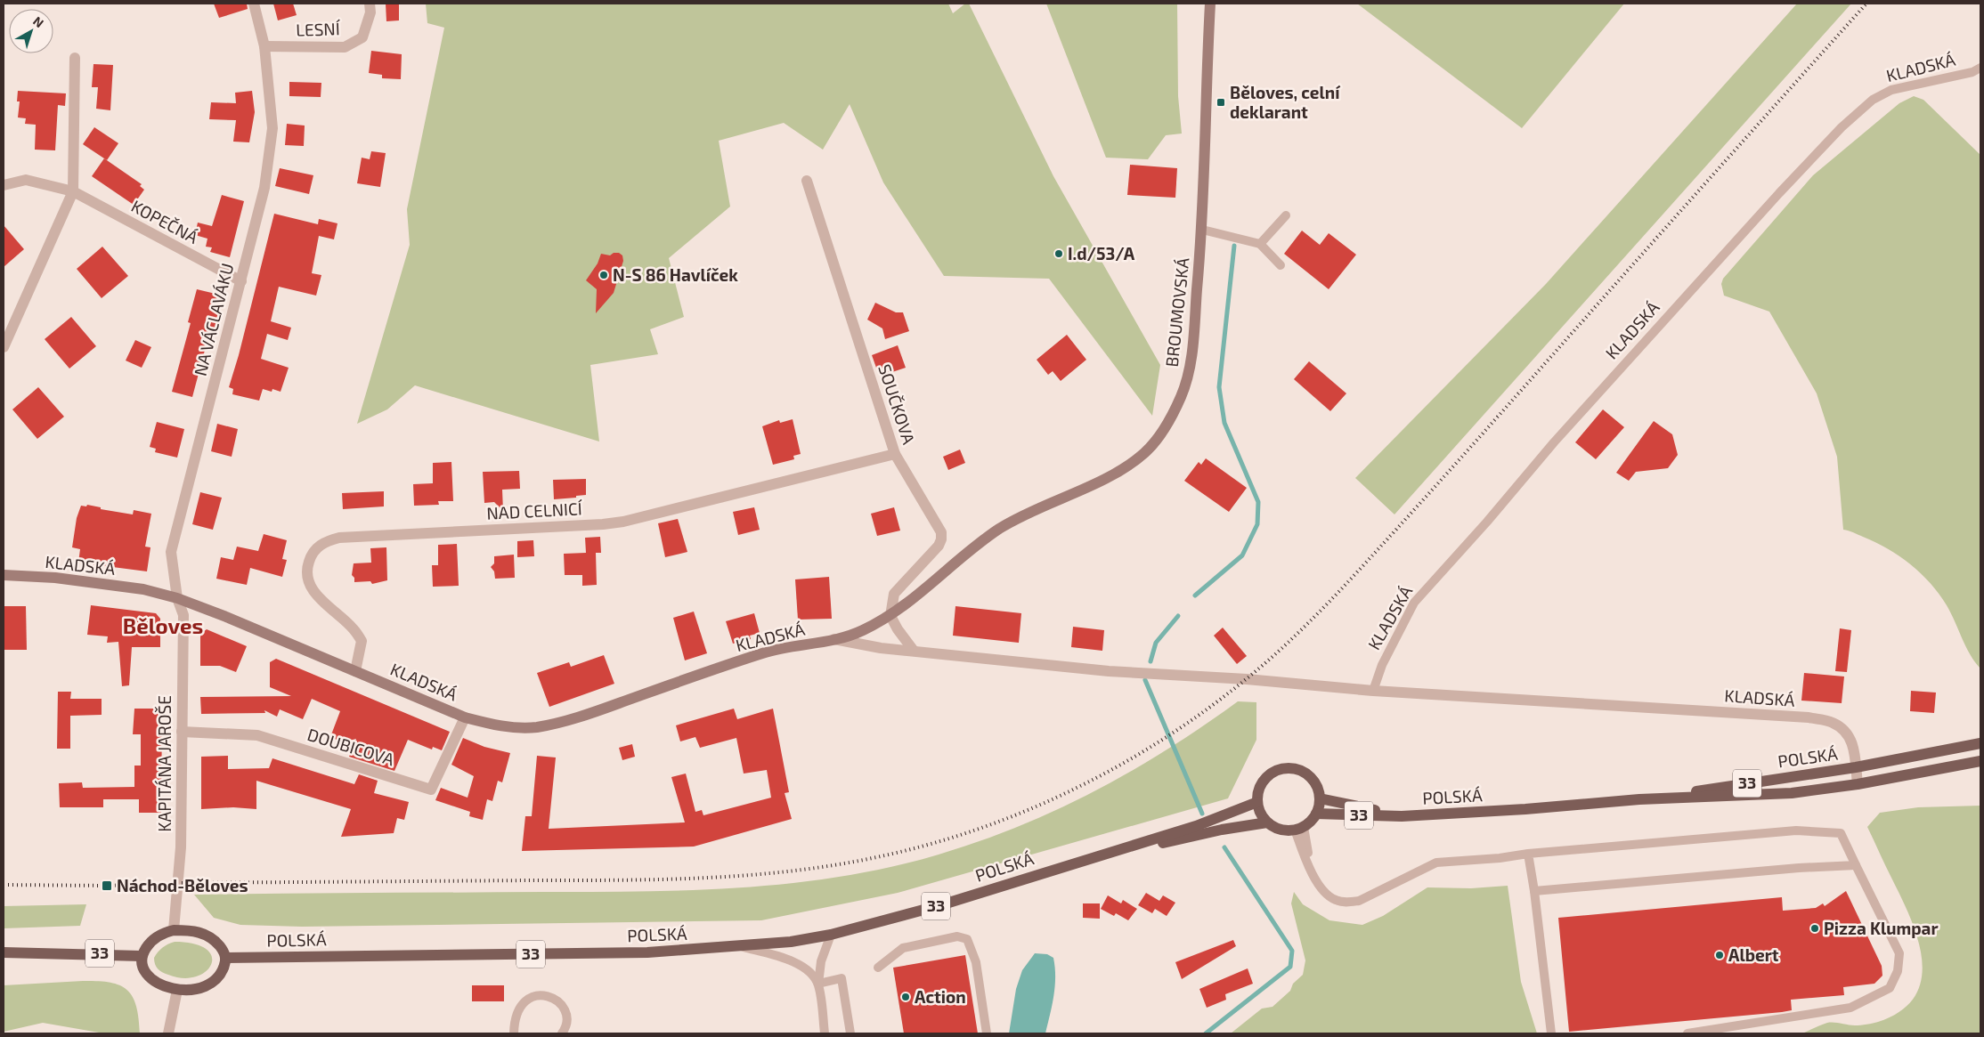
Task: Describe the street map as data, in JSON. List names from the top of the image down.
{
  "streets": {
    "main road": [
      "KLADSKÁ",
      "BROUMOVSKÁ",
      "POLSKÁ",
      "33"
    ],
    "street": [
      "LESNÍ",
      "KOPEČNÁ",
      "NA VÁCLAVÁKU",
      "SOUČKOVA",
      "NAD CELNICÍ",
      "DOUBICOVA",
      "KAPITÁNA JAROŠE"
    ]
  },
  "crossings": [
    ["LESNÍ", "NA VÁCLAVÁKU"],
    ["KLADSKÁ", "BROUMOVSKÁ"],
    ["KLADSKÁ", "NA VÁCLAVÁKU"],
    ["KLADSKÁ", "SOUČKOVA"],
    ["KLADSKÁ", "NAD CELNICÍ"],
    ["KLADSKÁ", "DOUBICOVA"],
    ["KLADSKÁ", "POLSKÁ"],
    ["KLADSKÁ", "KAPITÁNA JAROŠE"],
    ["KOPEČNÁ", "NA VÁCLAVÁKU"],
    ["NA VÁCLAVÁKU", "KAPITÁNA JAROŠE"],
    ["SOUČKOVA", "NAD CELNICÍ"],
    ["DOUBICOVA", "KAPITÁNA JAROŠE"],
    ["POLSKÁ", "KAPITÁNA JAROŠE"],
    ["POLSKÁ", "33"],
    ["KAPITÁNA JAROŠE", "33"]
  ],
  "districts": ["Běloves"],
  "places": {
    "transit": ["Běloves, celní deklarant", "Náchod-Běloves"],
    "other": [
      "I.d/53/A",
      "N-S 86 Havlíček",
      "Pizza Klumpar",
      "Albert",
      "Action"
    ]
  },
  "north": "top right"
}
